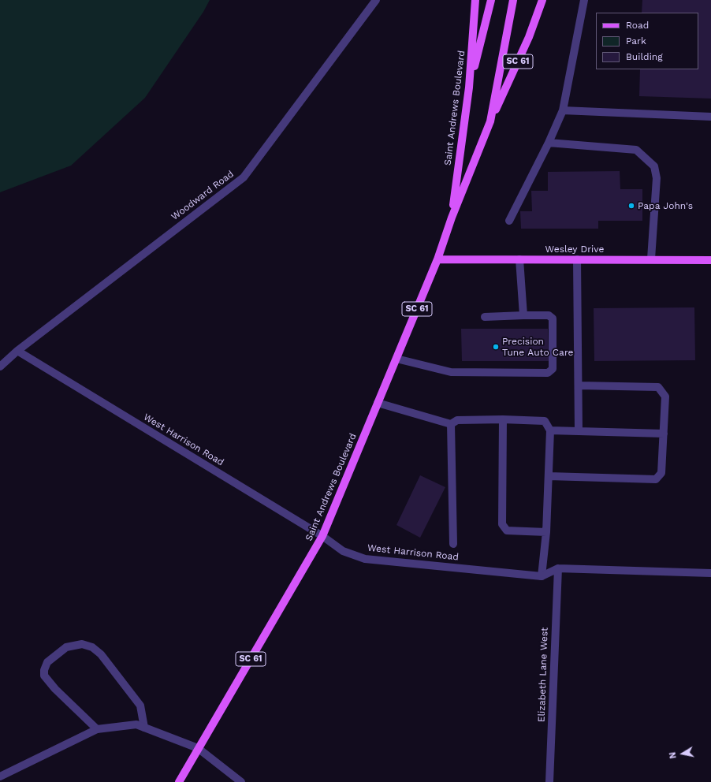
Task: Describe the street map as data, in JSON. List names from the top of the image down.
{
  "streets": {
    "main road": ["SC 61", "Saint Andrews Boulevard", "Wesley Drive"],
    "street": ["Woodward Road", "West Harrison Road", "Elizabeth Lane West"]
  },
  "crossings": [
    ["SC 61", "Saint Andrews Boulevard"],
    ["Saint Andrews Boulevard", "Wesley Drive"],
    ["Saint Andrews Boulevard", "West Harrison Road"],
    ["Woodward Road", "West Harrison Road"]
  ],
  "places": ["Papa John's", "Precision Tune Auto Care"],
  "legend": ["Road", "Park", "Building"],
  "north": "left"
}
